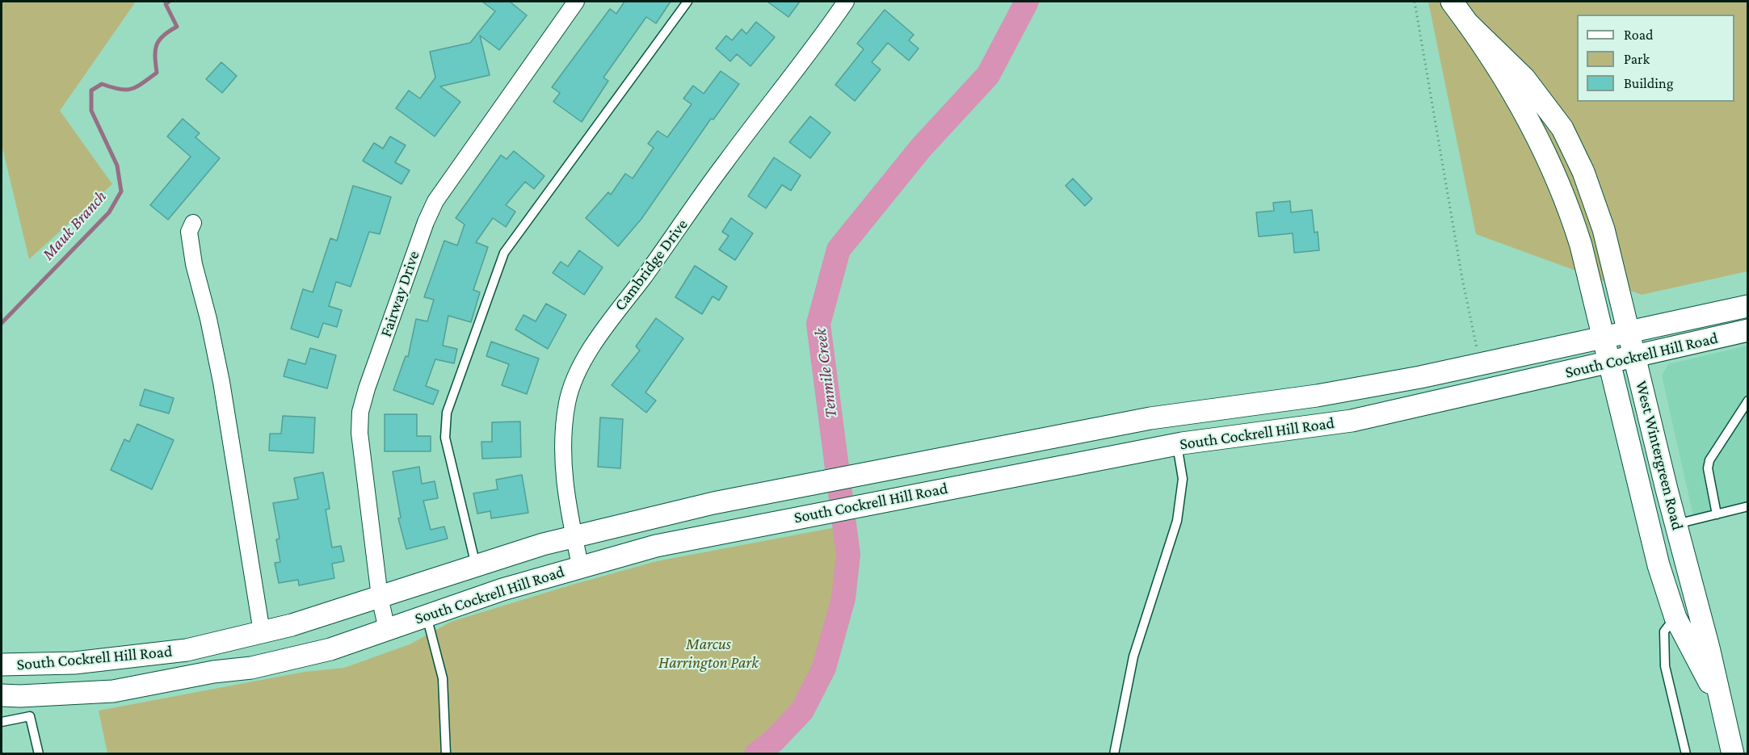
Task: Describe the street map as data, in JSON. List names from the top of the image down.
{
  "streets": {
    "main road": ["South Cockrell Hill Road", "West Wintergreen Road"],
    "street": ["Cambridge Drive", "Fairway Drive"]
  },
  "crossings": [
    ["Cambridge Drive", "South Cockrell Hill Road"],
    ["Fairway Drive", "South Cockrell Hill Road"],
    ["South Cockrell Hill Road", "West Wintergreen Road"]
  ],
  "water": ["Mauk Branch", "Tenmile Creek"],
  "parks": ["Marcus Harrington Park"],
  "legend": ["Road", "Park", "Building"]
}
